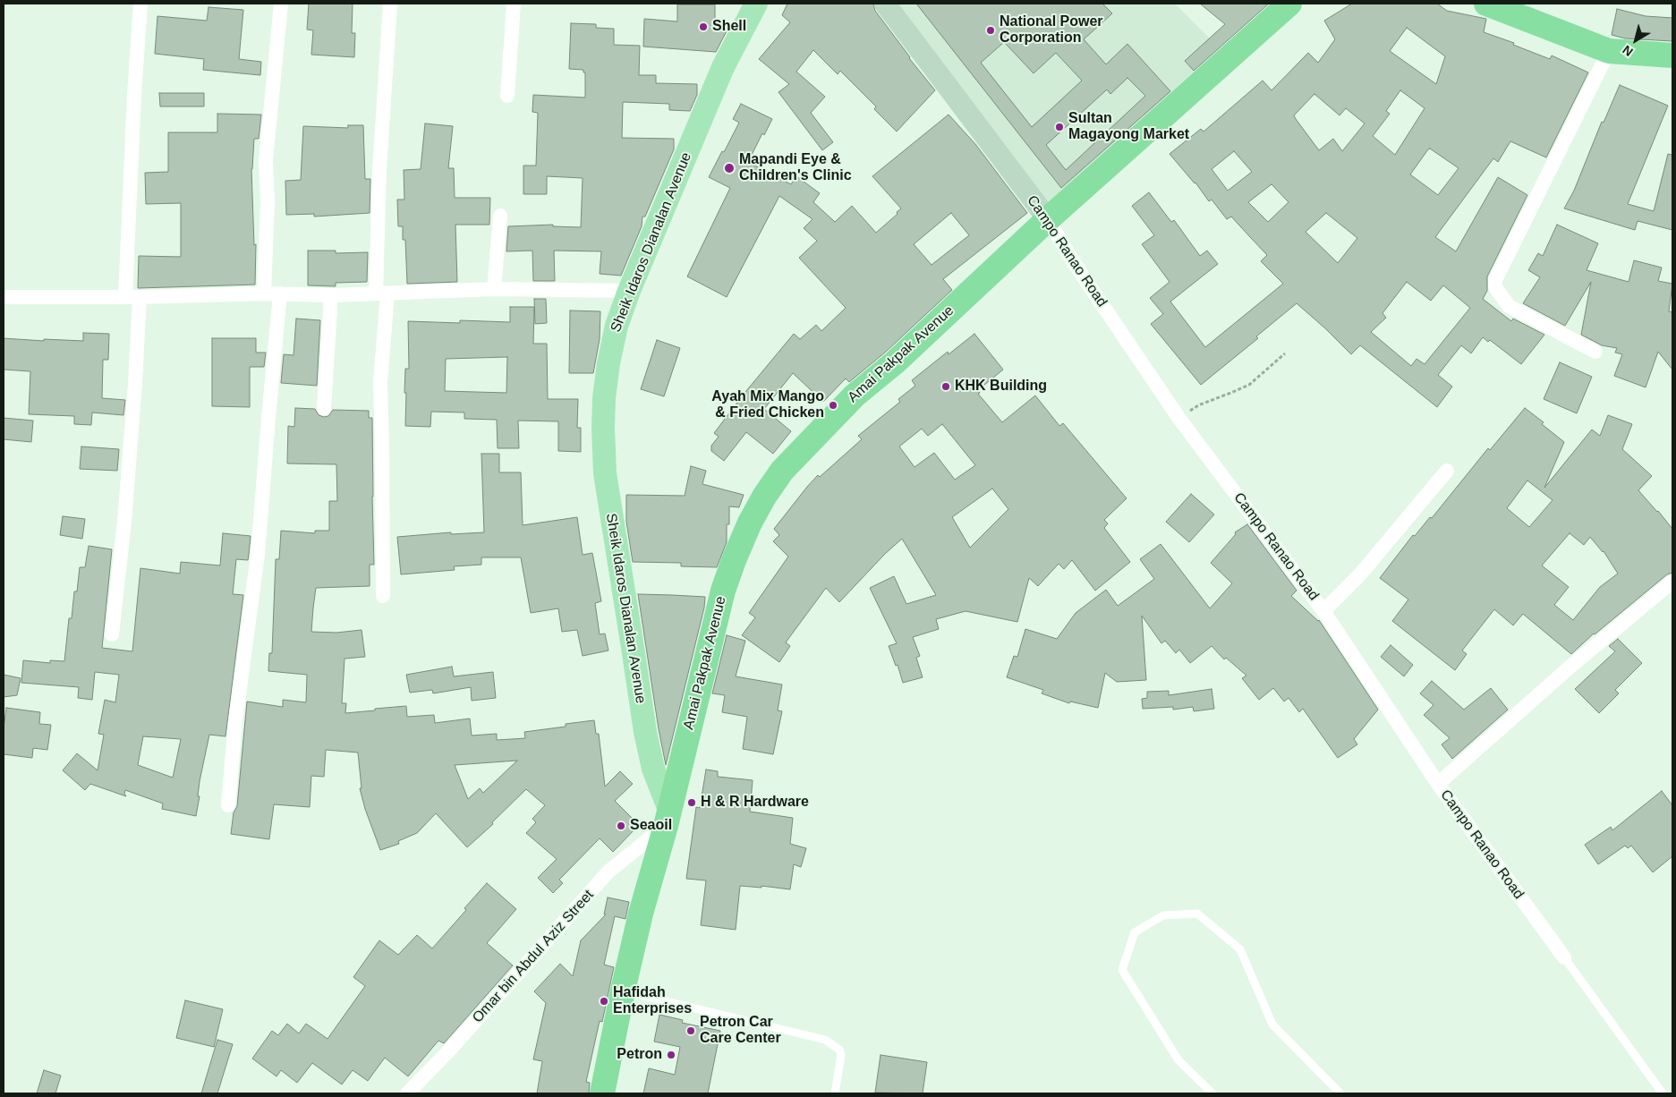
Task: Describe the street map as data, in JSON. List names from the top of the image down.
{
  "streets": {
    "highway": ["Amai Pakpak Avenue"],
    "main road": ["Sheik Idaros Dianalan Avenue", "Campo Ranao Road"],
    "street": ["Omar bin Abdul Aziz Street"]
  },
  "crossings": [
    ["Sheik Idaros Dianalan Avenue", "Amai Pakpak Avenue"],
    ["Sheik Idaros Dianalan Avenue", "Omar bin Abdul Aziz Street"],
    ["Campo Ranao Road", "Amai Pakpak Avenue"],
    ["Amai Pakpak Avenue", "Omar bin Abdul Aziz Street"]
  ],
  "places": [
    "Shell",
    "National Power Corporation",
    "Sultan Magayong Market",
    "Mapandi Eye & Children's Clinic",
    "KHK Building",
    "Ayah Mix Mango & Fried Chicken",
    "H & R Hardware",
    "Seaoil",
    "Hafidah Enterprises",
    "Petron Car Care Center",
    "Petron"
  ],
  "north": "bottom left"
}
